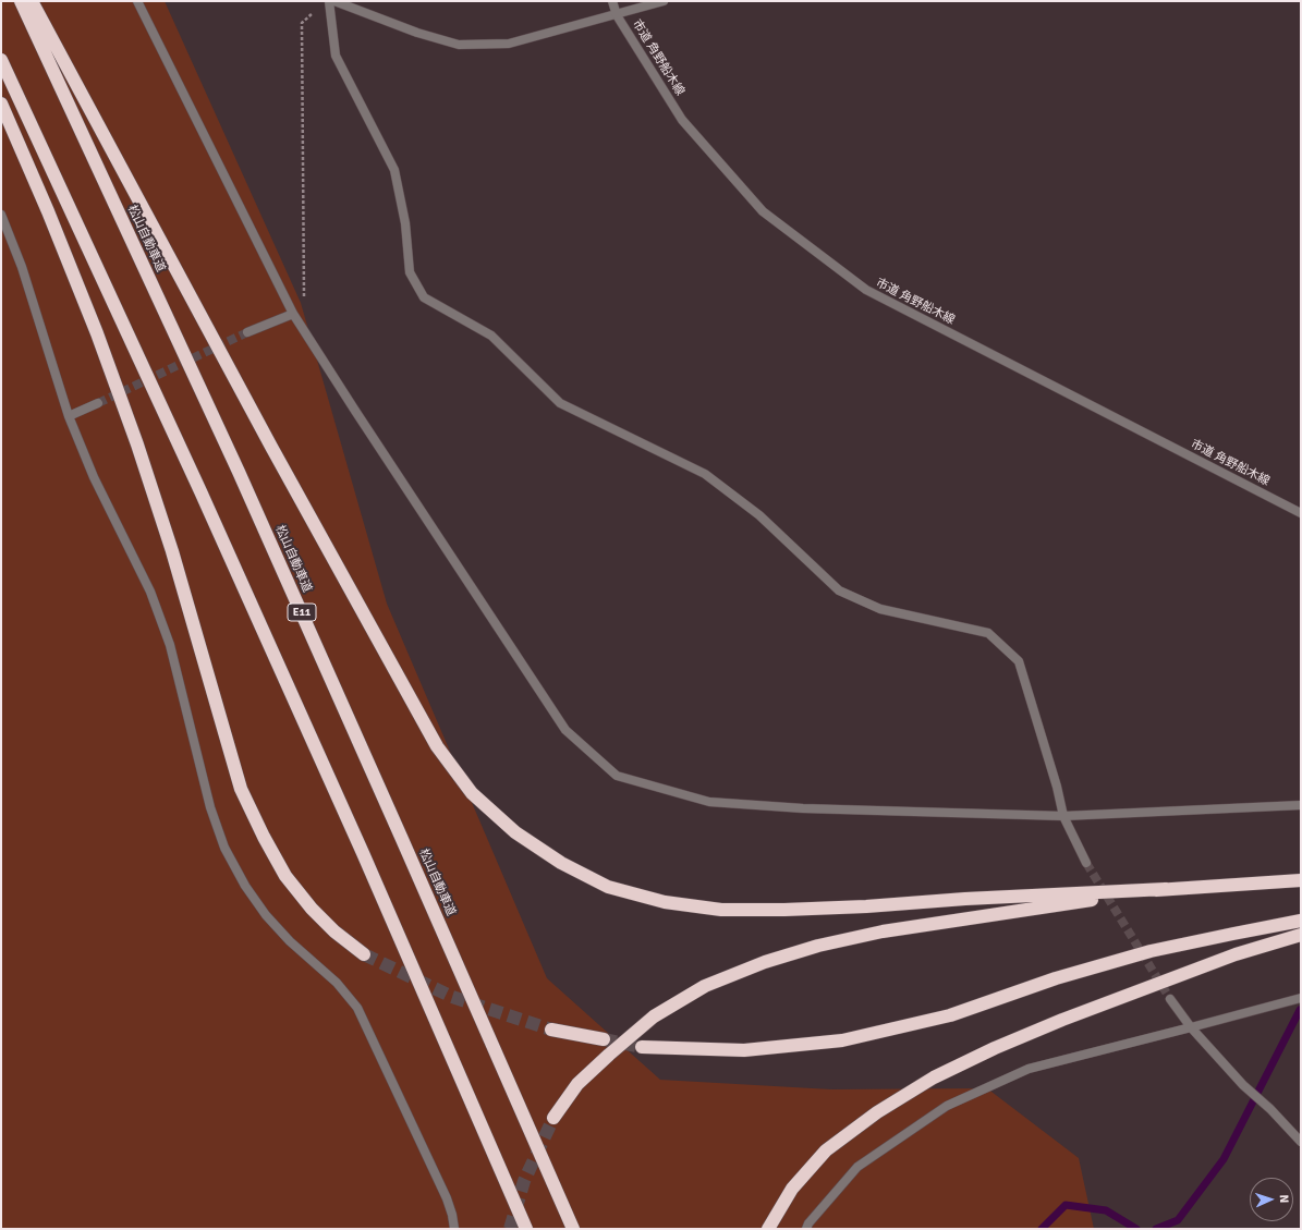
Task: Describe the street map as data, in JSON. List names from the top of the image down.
{
  "streets": {
    "highway": ["松山自動車道", "E11"],
    "street": ["市道 角野船木線"]
  },
  "north": "right"
}
